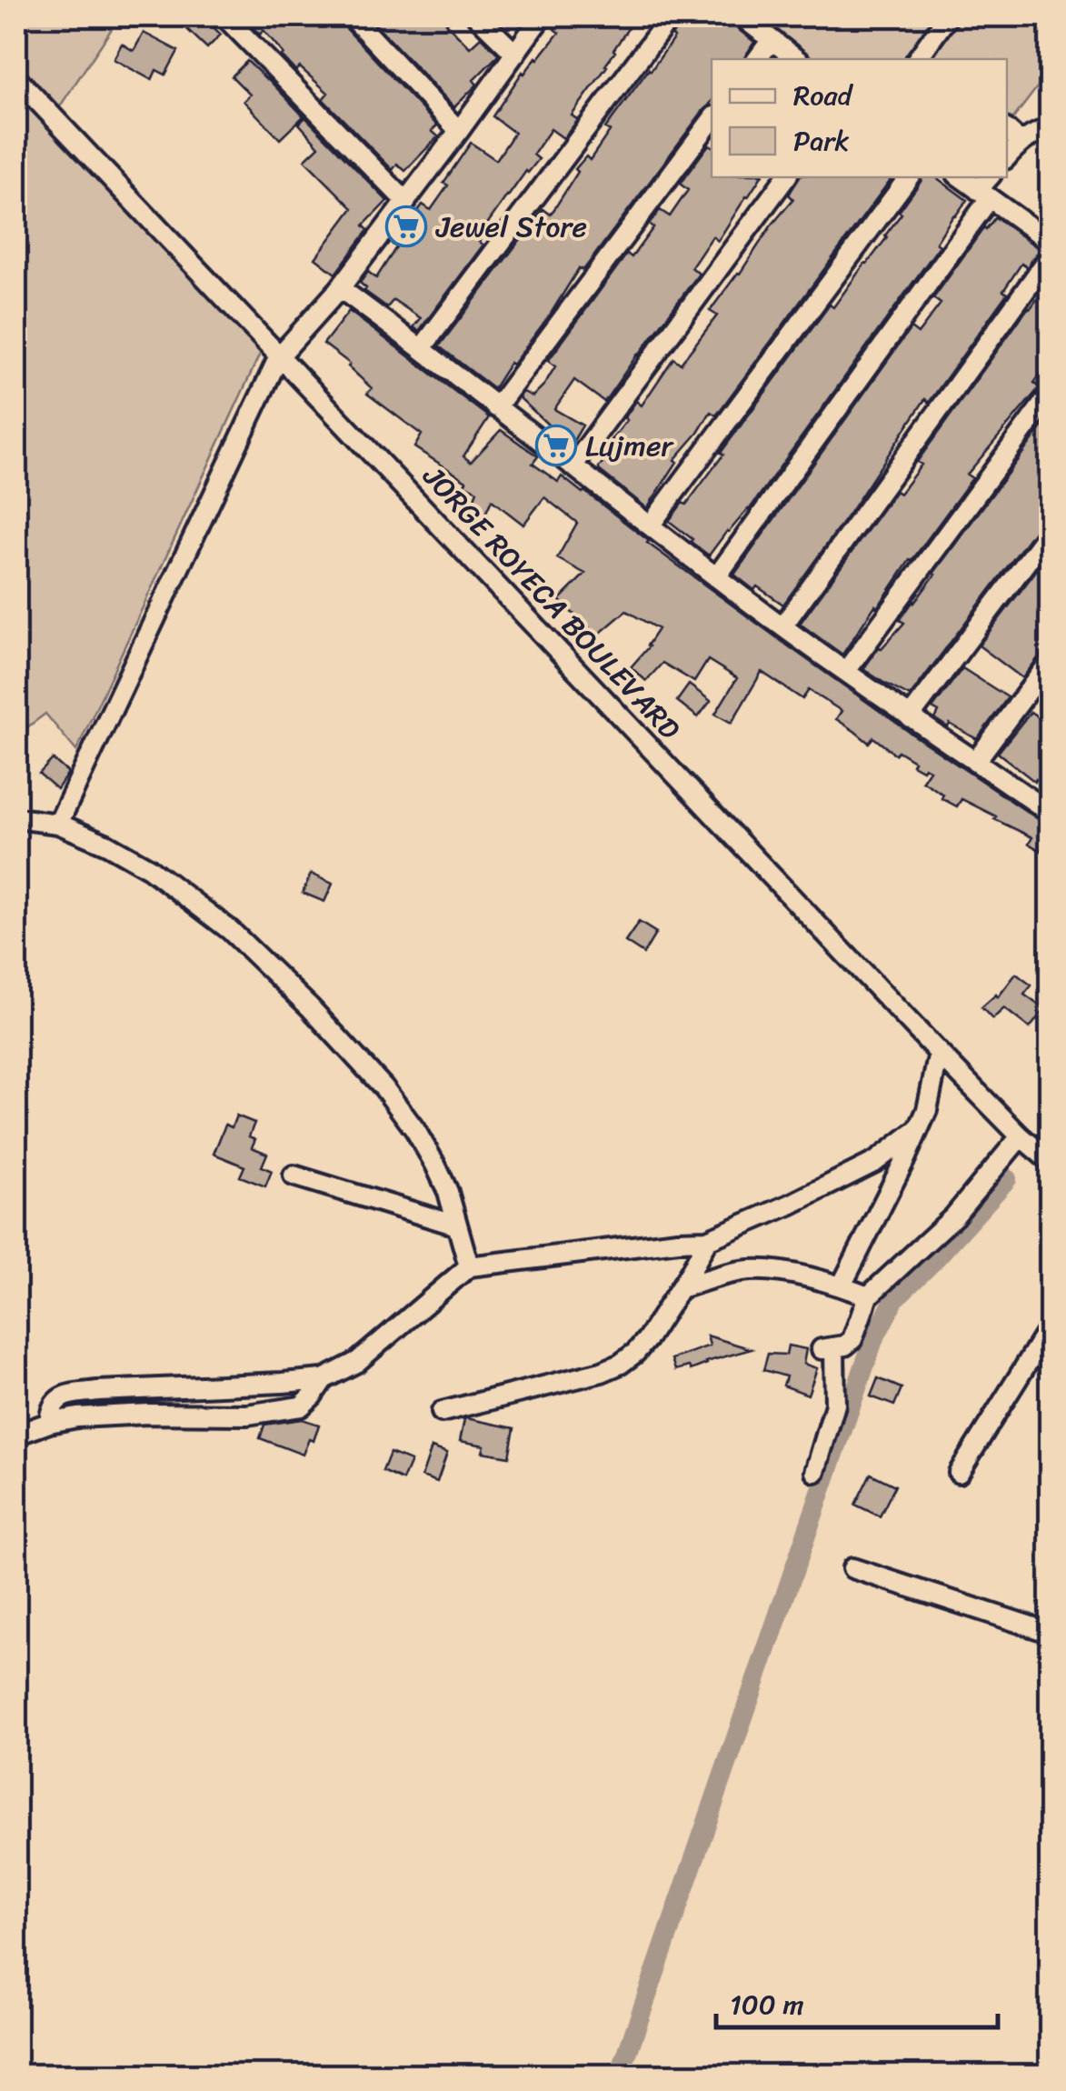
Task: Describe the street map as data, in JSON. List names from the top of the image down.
{
  "streets": {
    "street": ["JORGE ROYECA BOULEVARD"]
  },
  "places": {
    "supermarket": ["Jewel Store", "Lujmer"]
  },
  "legend": ["Road", "Park"],
  "scale_bar": "100 m"
}
